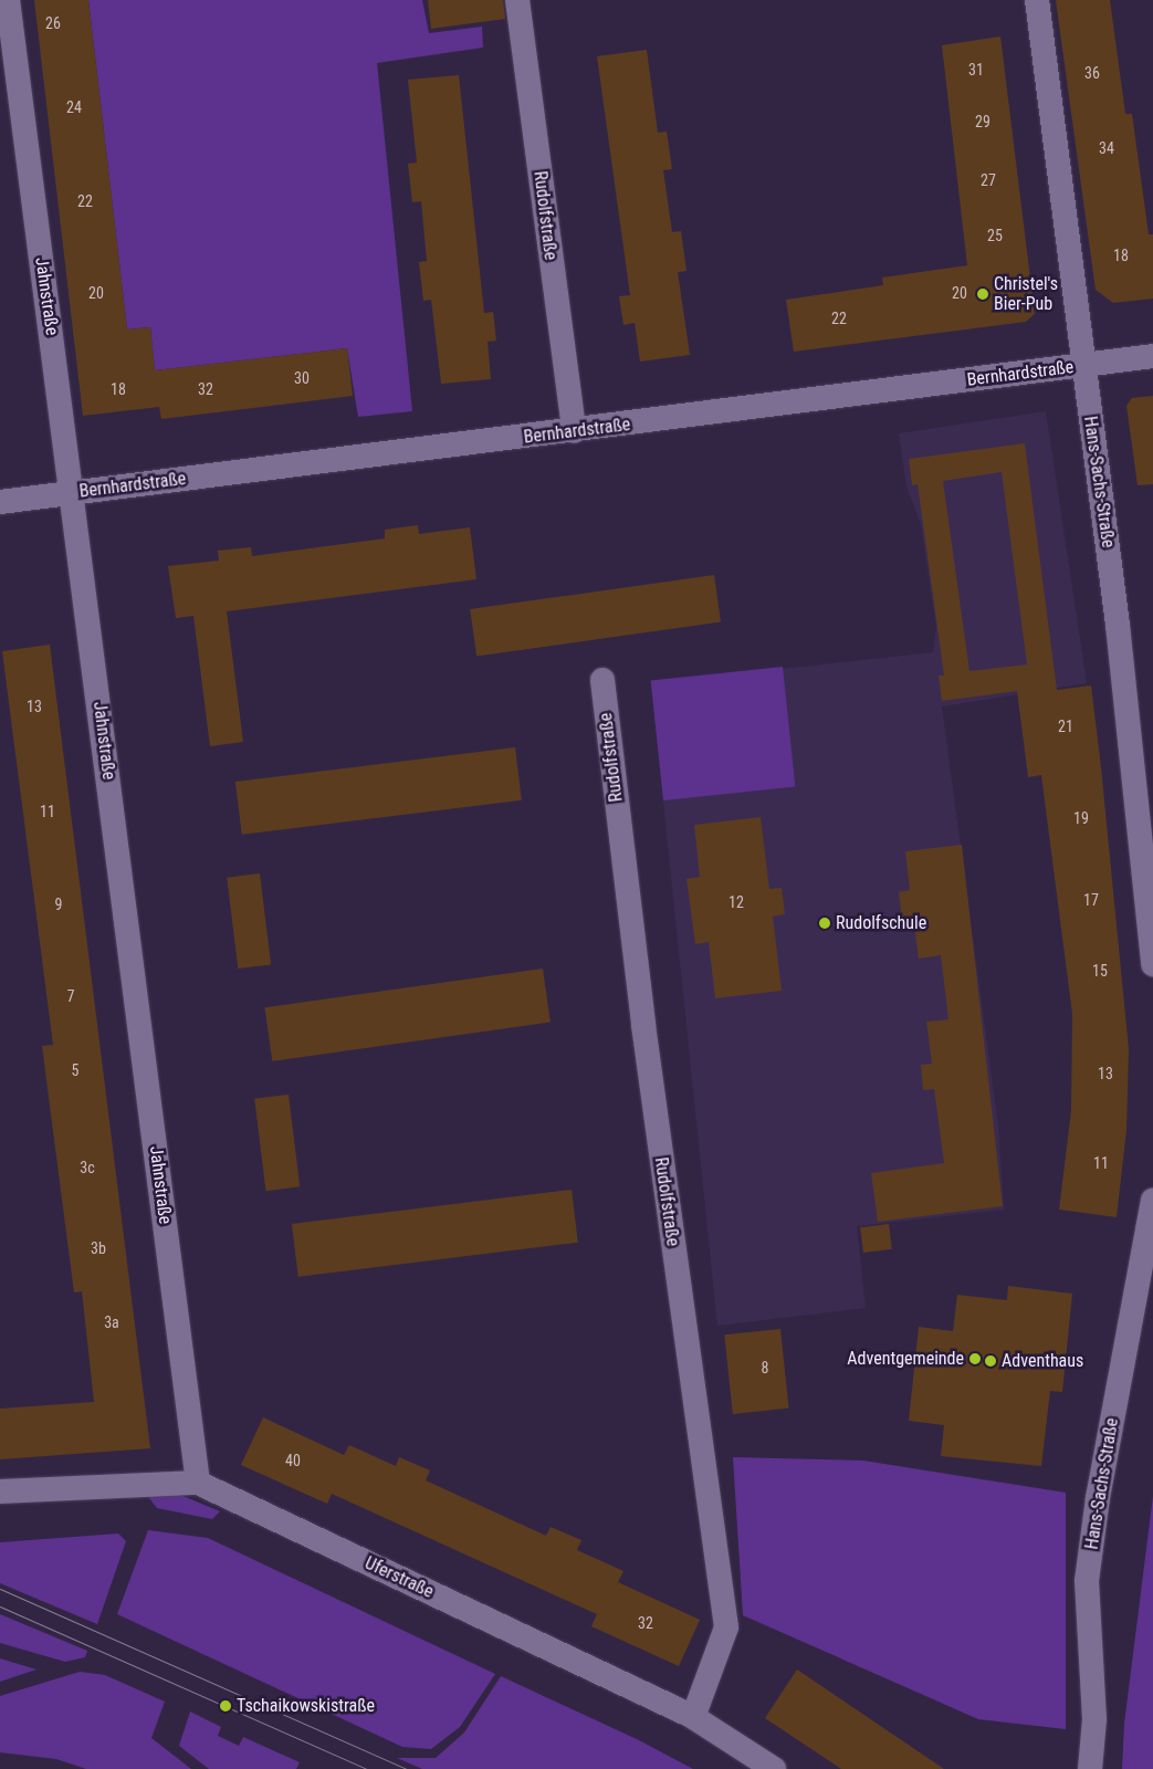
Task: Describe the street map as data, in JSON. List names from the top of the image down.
{
  "streets": {
    "street": [
      "Rudolfstraße",
      "Jahnstraße",
      "Bernhardstraße",
      "Hans-Sachs-Straße",
      "Uferstraße"
    ]
  },
  "crossings": [
    ["Rudolfstraße", "Bernhardstraße"],
    ["Rudolfstraße", "Uferstraße"],
    ["Jahnstraße", "Bernhardstraße"],
    ["Jahnstraße", "Uferstraße"],
    ["Bernhardstraße", "Hans-Sachs-Straße"]
  ],
  "places": [
    "Christel's Bier-Pub",
    "Rudolfschule",
    "Adventgemeinde",
    "Adventhaus",
    "Tschaikowskistraße"
  ],
  "house_numbers": [
    "26",
    "31",
    "36",
    "24",
    "29",
    "34",
    "27",
    "22",
    "25",
    "18",
    "20",
    "20",
    "22",
    "30",
    "18",
    "32",
    "13",
    "21",
    "11",
    "19",
    "17",
    "12",
    "9",
    "15",
    "7",
    "5",
    "13",
    "11",
    "3c",
    "3b",
    "3a",
    "8",
    "40",
    "32"
  ]
}
